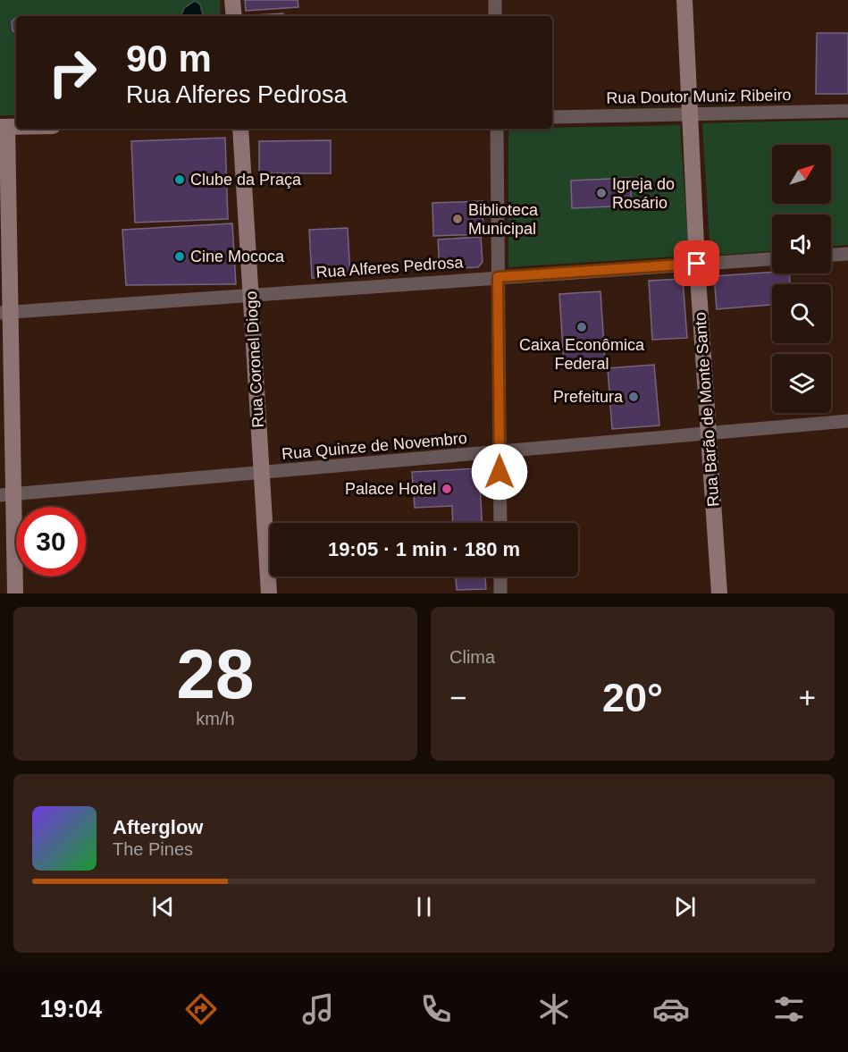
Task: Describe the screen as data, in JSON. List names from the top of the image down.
{
  "streets": {
    "main road": ["Rua Coronel Diogo", "Rua Barão de Monte Santo"],
    "street": ["Rua Doutor Muniz Ribeiro", "Rua Alferes Pedrosa", "Rua Quinze de Novembro"]
  },
  "crossings": [
    ["Rua Doutor Muniz Ribeiro", "Rua Barão de Monte Santo"],
    ["Rua Alferes Pedrosa", "Rua Coronel Diogo"],
    ["Rua Alferes Pedrosa", "Rua Barão de Monte Santo"],
    ["Rua Coronel Diogo", "Rua Quinze de Novembro"],
    ["Rua Barão de Monte Santo", "Rua Quinze de Novembro"]
  ],
  "places": [
    "Clube da Praça",
    "Igreja do Rosário",
    "Biblioteca Municipal",
    "Cine Mococa",
    "Caixa Econômica Federal",
    "Prefeitura",
    "Palace Hotel"
  ],
  "north": "top right",
  "page": {
    "turn": ["90 m", "Rua Alferes Pedrosa"],
    "limit": "30",
    "trip": "19:05 · 1 min · 180 m",
    "tile": [
      ["28", "km/h"],
      "Clima"
    ],
    "heat": ["−", "20°", "+"],
    "song": ["Afterglow", "The Pines"],
    "tabs": "19:04"
  }
}
